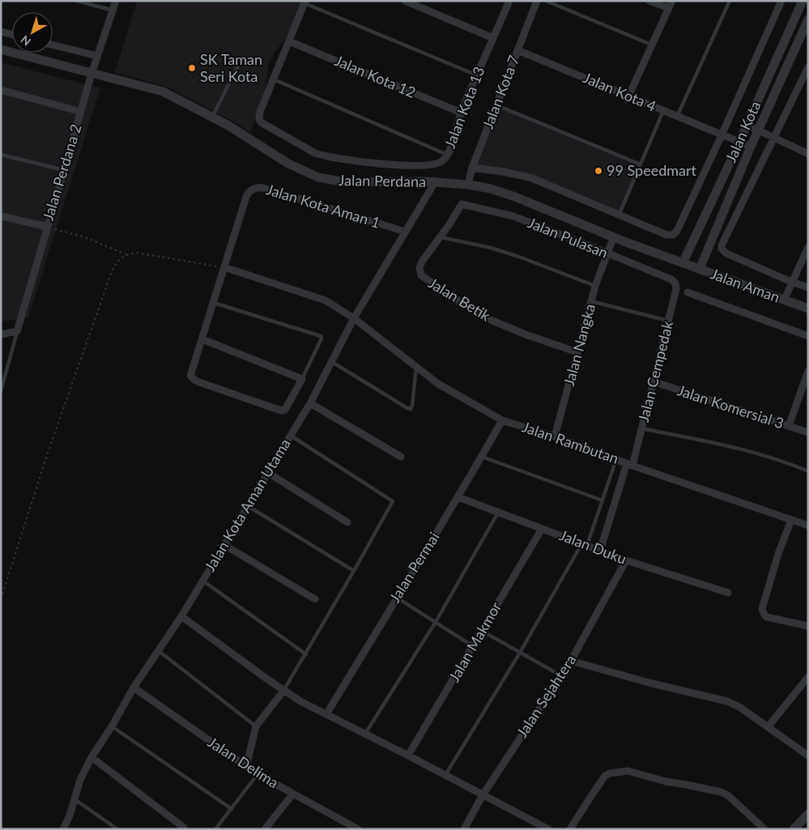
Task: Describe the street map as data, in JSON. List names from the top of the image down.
{
  "streets": {
    "street": [
      "Jalan Kota 12",
      "Jalan Kota 7",
      "Jalan Kota 4",
      "Jalan Kota 13",
      "Jalan Kota",
      "Jalan Perdana 2",
      "Jalan Perdana",
      "Jalan Kota Aman 1",
      "Jalan Pulasan",
      "Jalan Aman",
      "Jalan Betik",
      "Jalan Nangka",
      "Jalan Cempedak",
      "Jalan Komersial 3",
      "Jalan Rambutan",
      "Jalan Kota Aman Utama",
      "Jalan Duku",
      "Jalan Permai",
      "Jalan Makmor",
      "Jalan Sejahtera",
      "Jalan Delima"
    ]
  },
  "crossings": [
    ["Jalan Kota 12", "Jalan Kota 13"],
    ["Jalan Kota 7", "Jalan Kota 4"],
    ["Jalan Kota 7", "Jalan Perdana"],
    ["Jalan Kota 4", "Jalan Kota"],
    ["Jalan Kota", "Jalan Perdana"],
    ["Jalan Kota", "Jalan Aman"],
    ["Jalan Perdana 2", "Jalan Perdana"],
    ["Jalan Perdana", "Jalan Aman"],
    ["Jalan Perdana", "Jalan Nangka"],
    ["Jalan Perdana", "Jalan Kota Aman Utama"],
    ["Jalan Kota Aman 1", "Jalan Rambutan"],
    ["Jalan Kota Aman 1", "Jalan Kota Aman Utama"],
    ["Jalan Pulasan", "Jalan Betik"],
    ["Jalan Pulasan", "Jalan Nangka"],
    ["Jalan Pulasan", "Jalan Cempedak"],
    ["Jalan Betik", "Jalan Nangka"],
    ["Jalan Nangka", "Jalan Rambutan"],
    ["Jalan Cempedak", "Jalan Komersial 3"],
    ["Jalan Cempedak", "Jalan Rambutan"],
    ["Jalan Cempedak", "Jalan Duku"],
    ["Jalan Rambutan", "Jalan Kota Aman Utama"],
    ["Jalan Rambutan", "Jalan Permai"],
    ["Jalan Kota Aman Utama", "Jalan Delima"],
    ["Jalan Duku", "Jalan Permai"],
    ["Jalan Duku", "Jalan Makmor"],
    ["Jalan Duku", "Jalan Sejahtera"]
  ],
  "places": ["SK Taman Seri Kota", "99 Speedmart"],
  "north": "bottom left"
}
